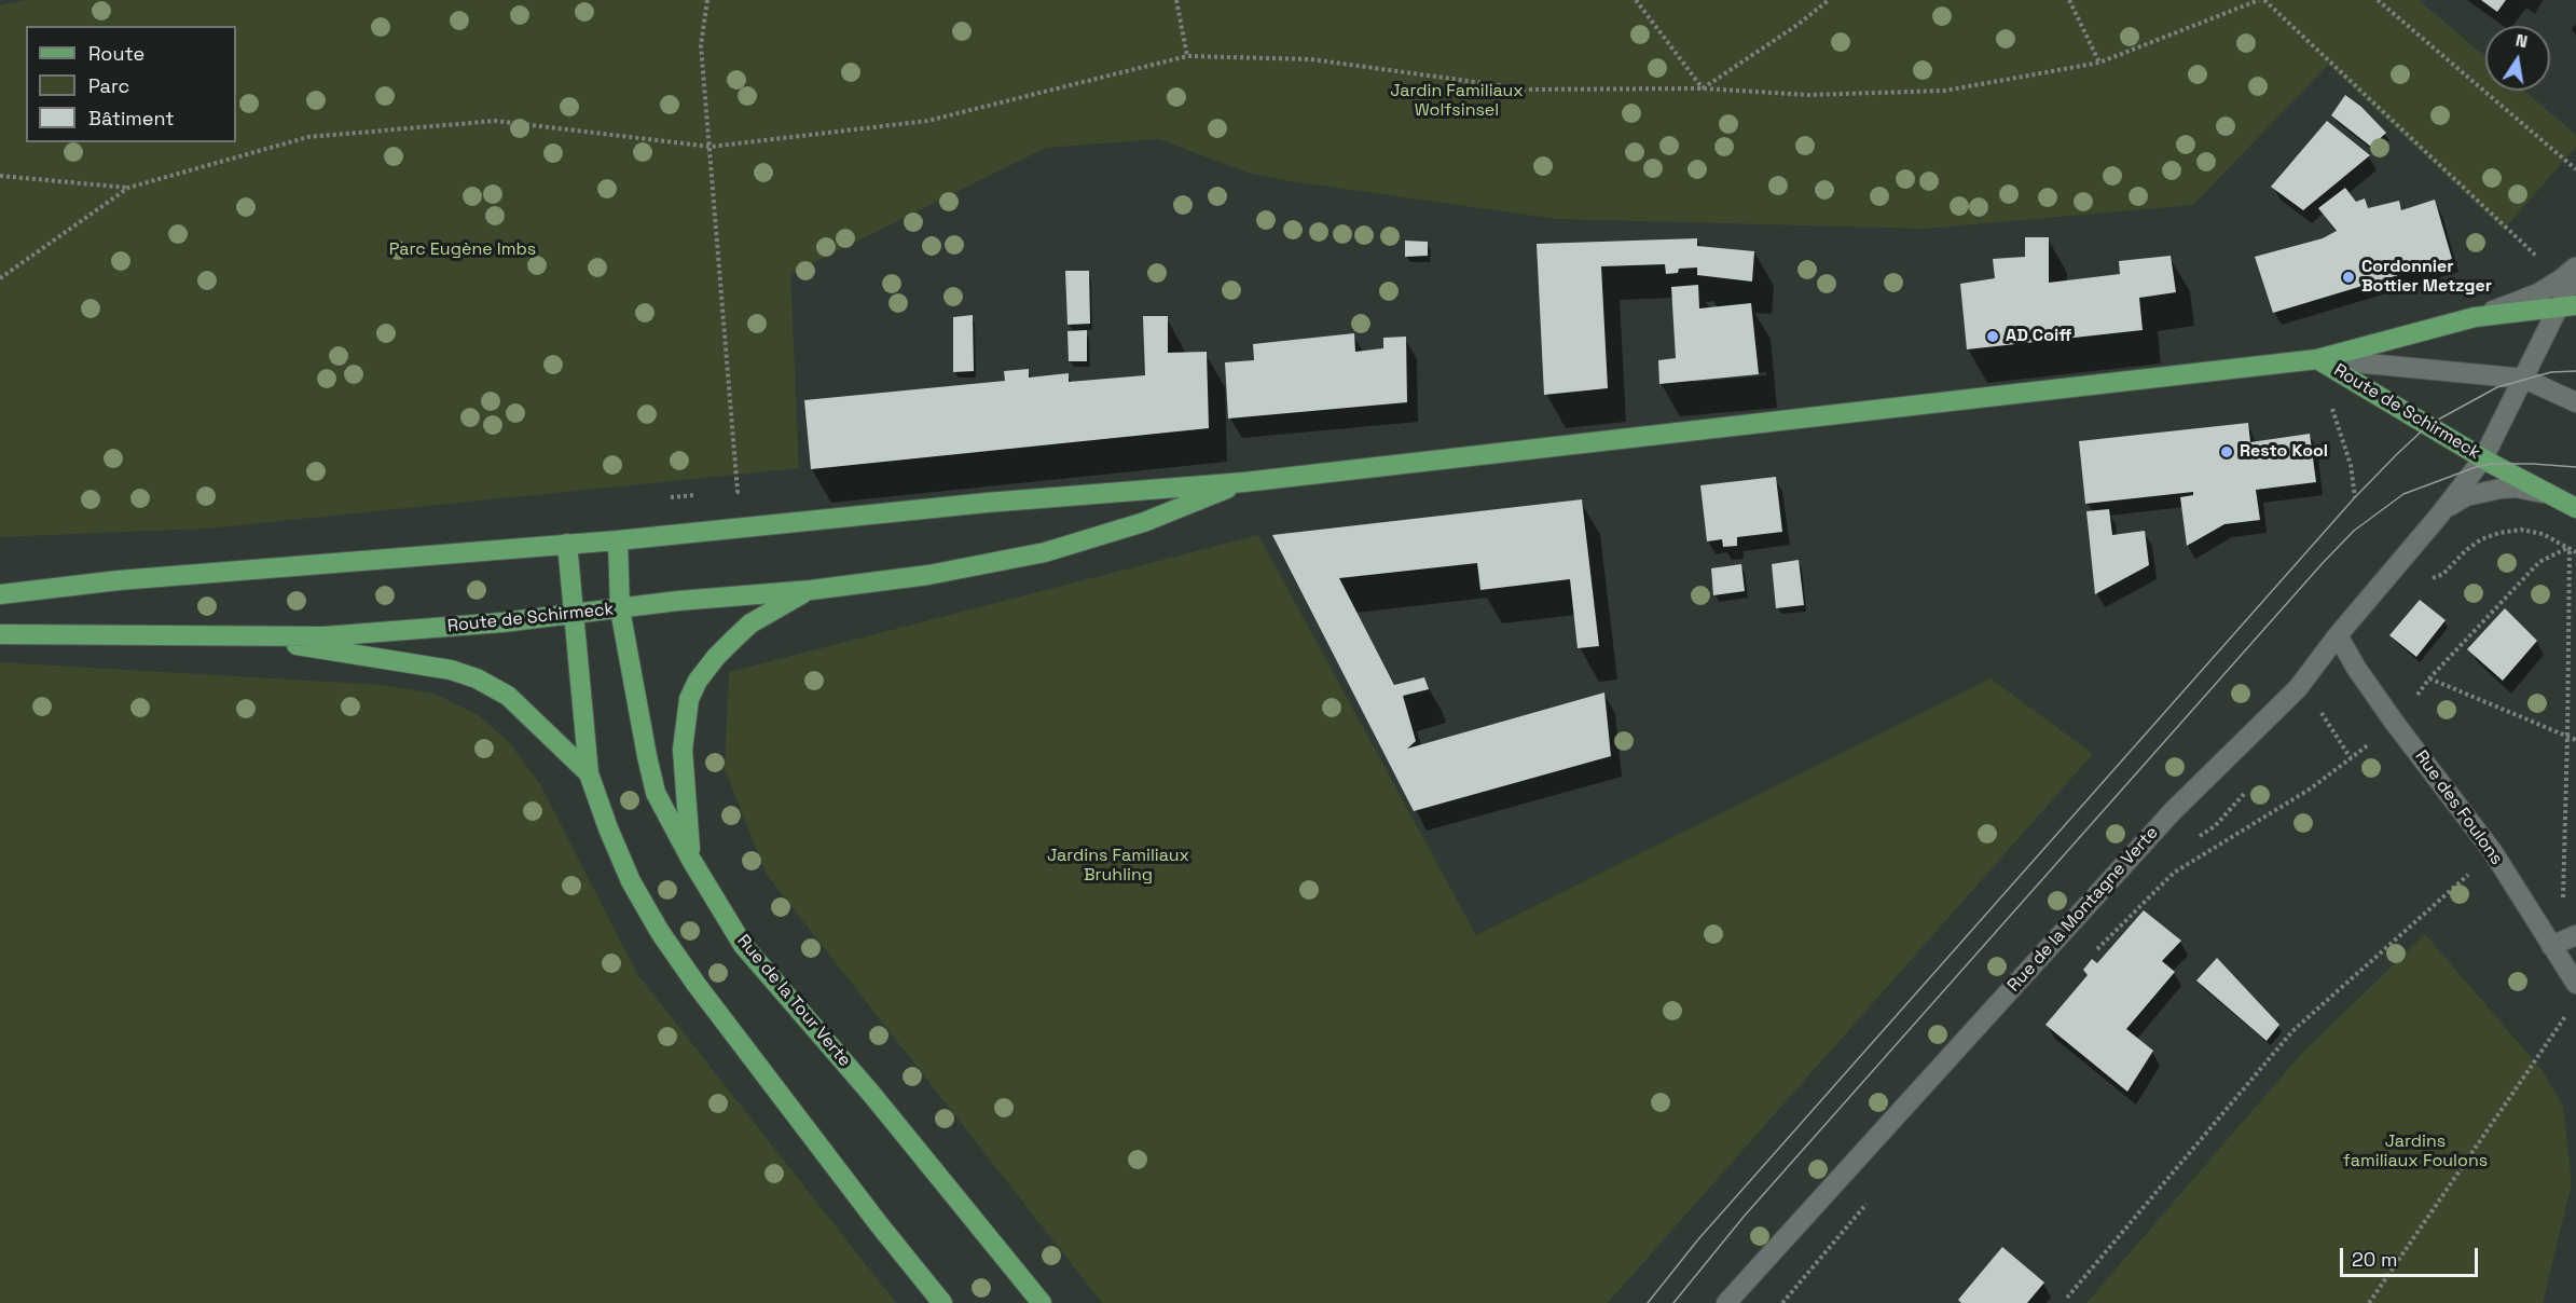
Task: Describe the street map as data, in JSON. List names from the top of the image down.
{
  "streets": {
    "main road": ["Route de Schirmeck", "Rue de la Tour Verte"],
    "street": ["Rue des Foulons", "Rue de la Montagne Verte"]
  },
  "crossings": [
    ["Route de Schirmeck", "Rue de la Montagne Verte"],
    ["Route de Schirmeck", "Rue de la Tour Verte"],
    ["Rue des Foulons", "Rue de la Montagne Verte"]
  ],
  "parks": [
    "Jardin Familiaux Wolfsinsel",
    "Parc Eugène Imbs",
    "Jardins Familiaux Bruhling",
    "Jardins familiaux Foulons"
  ],
  "places": ["Cordonnier Bottier Metzger", "AD Coiff", "Resto Kool"],
  "legend": ["Route", "Parc", "Bâtiment"],
  "scale_bar": "20 m",
  "north": "top"
}
